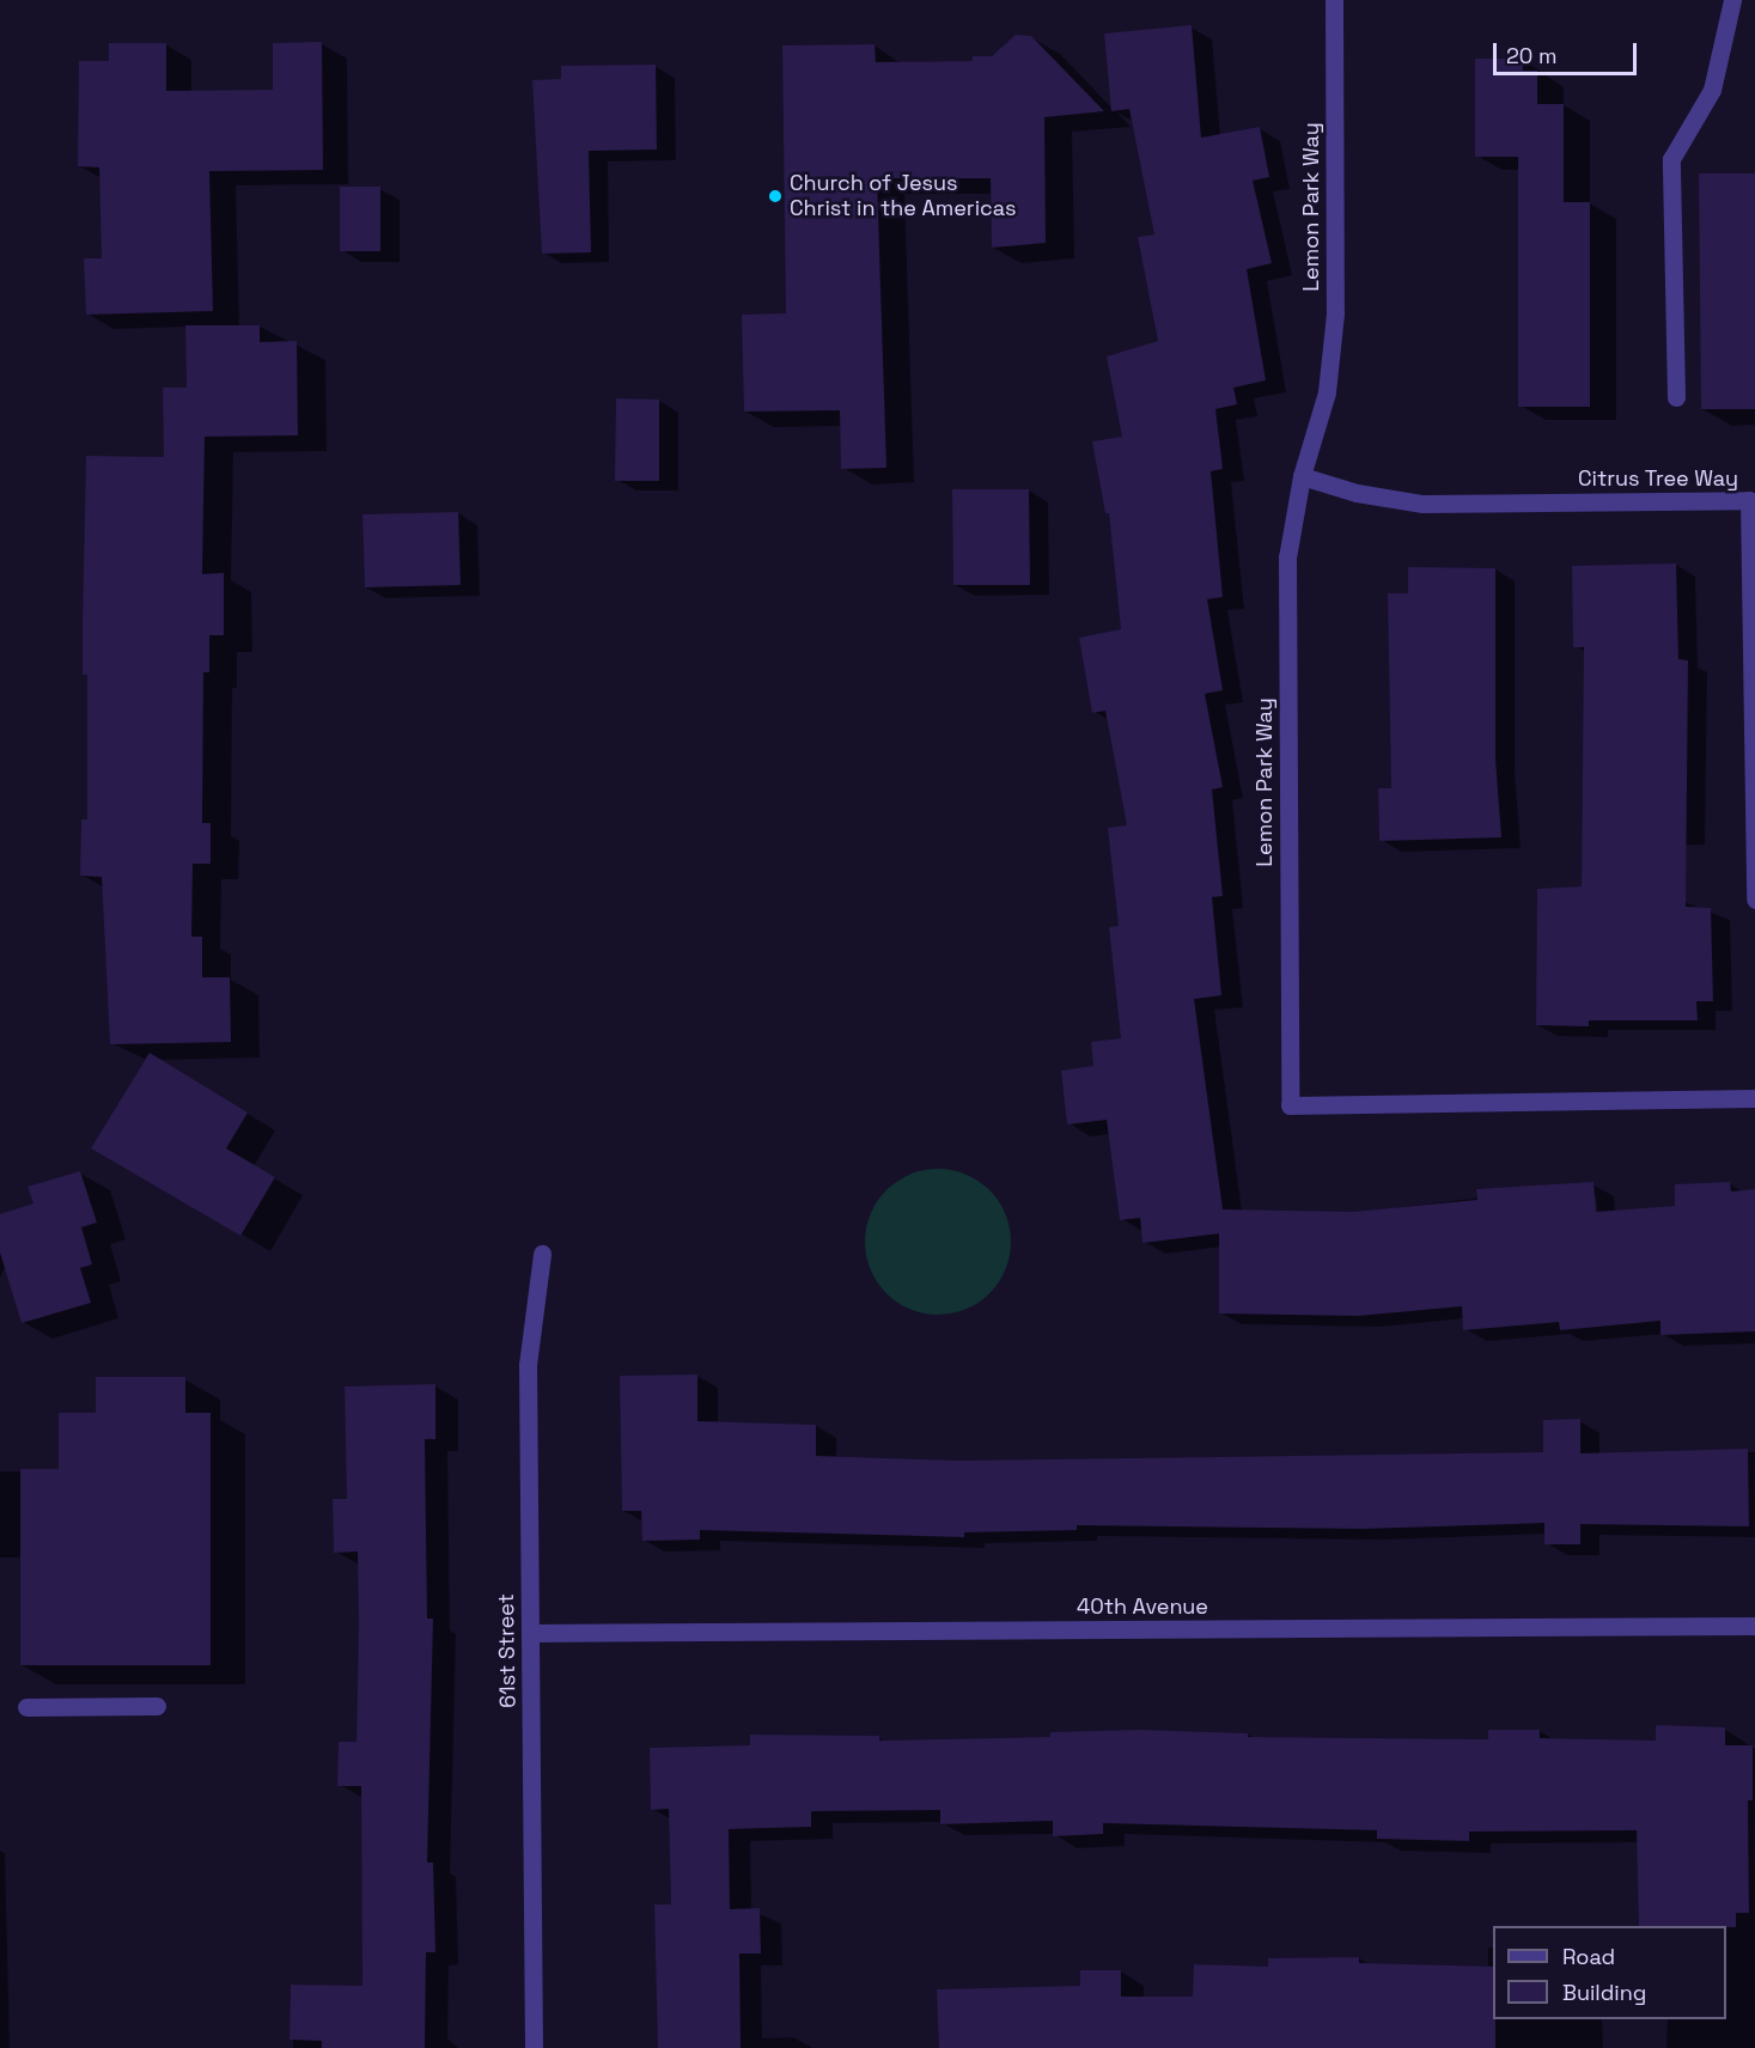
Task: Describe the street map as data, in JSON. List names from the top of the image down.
{
  "streets": {
    "street": [
      "Lemon Park Way",
      "Citrus Tree Way",
      "40th Avenue",
      "61st Street"
    ]
  },
  "crossings": [
    ["Lemon Park Way", "Citrus Tree Way"],
    ["40th Avenue", "61st Street"]
  ],
  "places": ["Church of Jesus Christ in the Americas"],
  "legend": ["Road", "Building"],
  "scale_bar": "20 m"
}
